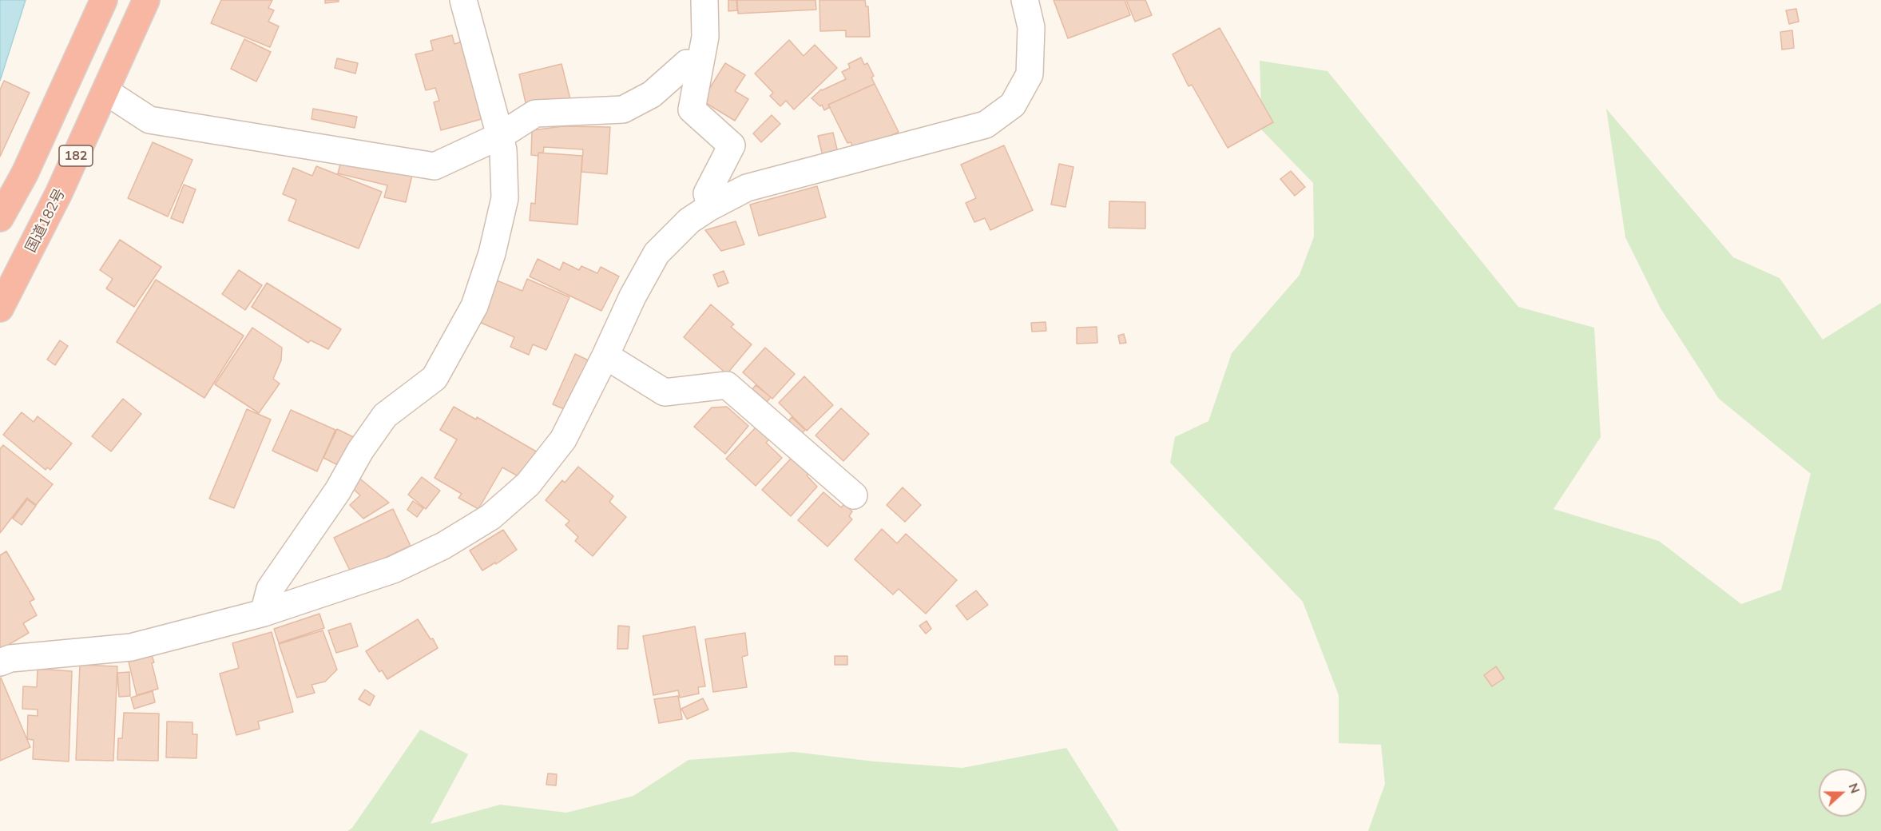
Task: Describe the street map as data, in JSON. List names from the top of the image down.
{
  "streets": {
    "highway": ["182", "国道182号"]
  },
  "north": "right"
}
